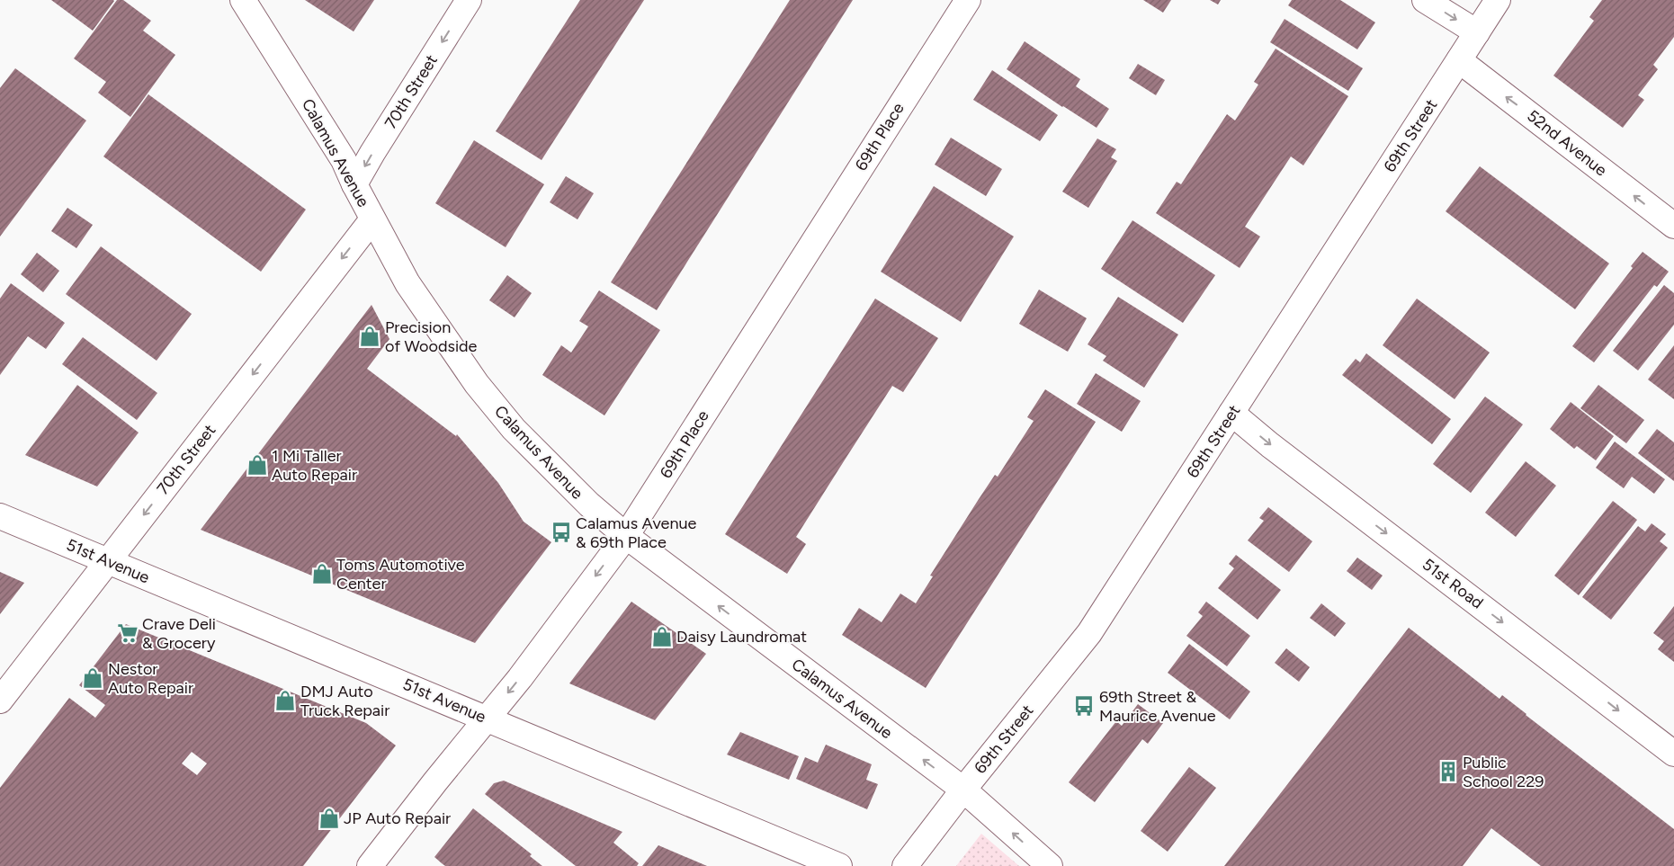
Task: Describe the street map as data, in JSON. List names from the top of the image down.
{
  "streets": {
    "street": [
      "70th Street",
      "69th Street",
      "69th Place",
      "52nd Avenue",
      "Calamus Avenue",
      "51st Avenue",
      "51st Road"
    ]
  },
  "crossings": [
    ["70th Street", "Calamus Avenue"],
    ["70th Street", "51st Avenue"],
    ["69th Street", "52nd Avenue"],
    ["69th Street", "Calamus Avenue"],
    ["69th Street", "51st Road"],
    ["69th Place", "Calamus Avenue"],
    ["69th Place", "51st Avenue"]
  ],
  "one_way": [
    "70th Street",
    "52nd Avenue",
    "Calamus Avenue",
    "51st Road"
  ],
  "places": {
    "shop": [
      "Precision of Woodside",
      "1 Mi Taller Auto Repair",
      "Toms Automotive Center",
      "Daisy Laundromat",
      "Nestor Auto Repair",
      "DMJ Auto Truck Repair",
      "JP Auto Repair"
    ],
    "bus stop": ["Calamus Avenue & 69th Place", "69th Street & Maurice Avenue"],
    "supermarket": ["Crave Deli & Grocery"],
    "building": ["Public School 229"]
  }
}
